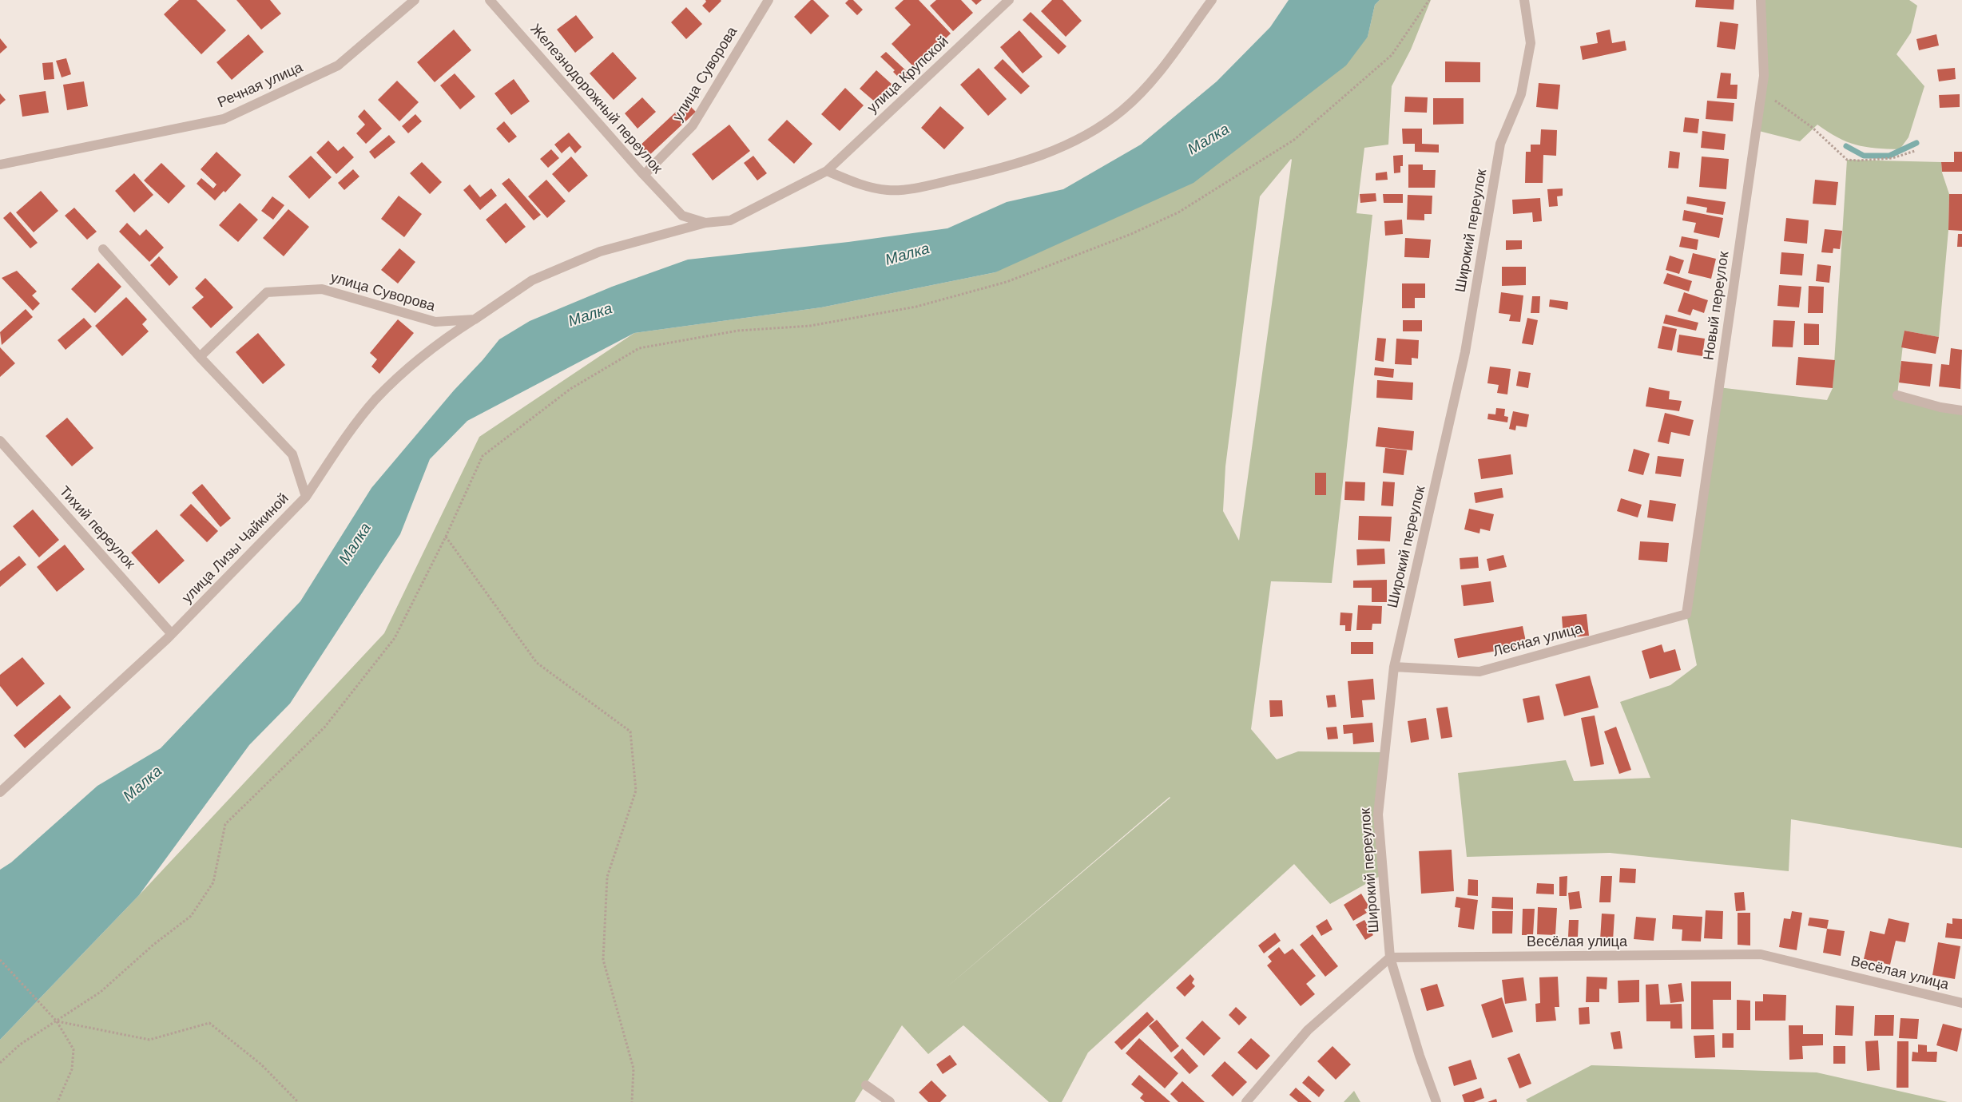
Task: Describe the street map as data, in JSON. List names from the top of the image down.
{
  "streets": {
    "street": [
      "улица Суворова",
      "улица Крупской",
      "Речная улица",
      "Железнодорожный переулок",
      "Широкий переулок",
      "Новый переулок",
      "Тихий переулок",
      "улица Лизы Чайкиной",
      "Лесная улица",
      "Весёлая улица"
    ]
  },
  "crossings": [
    ["улица Суворова", "Железнодорожный переулок"],
    ["улица Суворова", "улица Лизы Чайкиной"],
    ["улица Крупской", "Железнодорожный переулок"],
    ["Широкий переулок", "Лесная улица"],
    ["Широкий переулок", "Весёлая улица"],
    ["Новый переулок", "Лесная улица"],
    ["Тихий переулок", "улица Лизы Чайкиной"]
  ],
  "water": ["Малка"]
}
